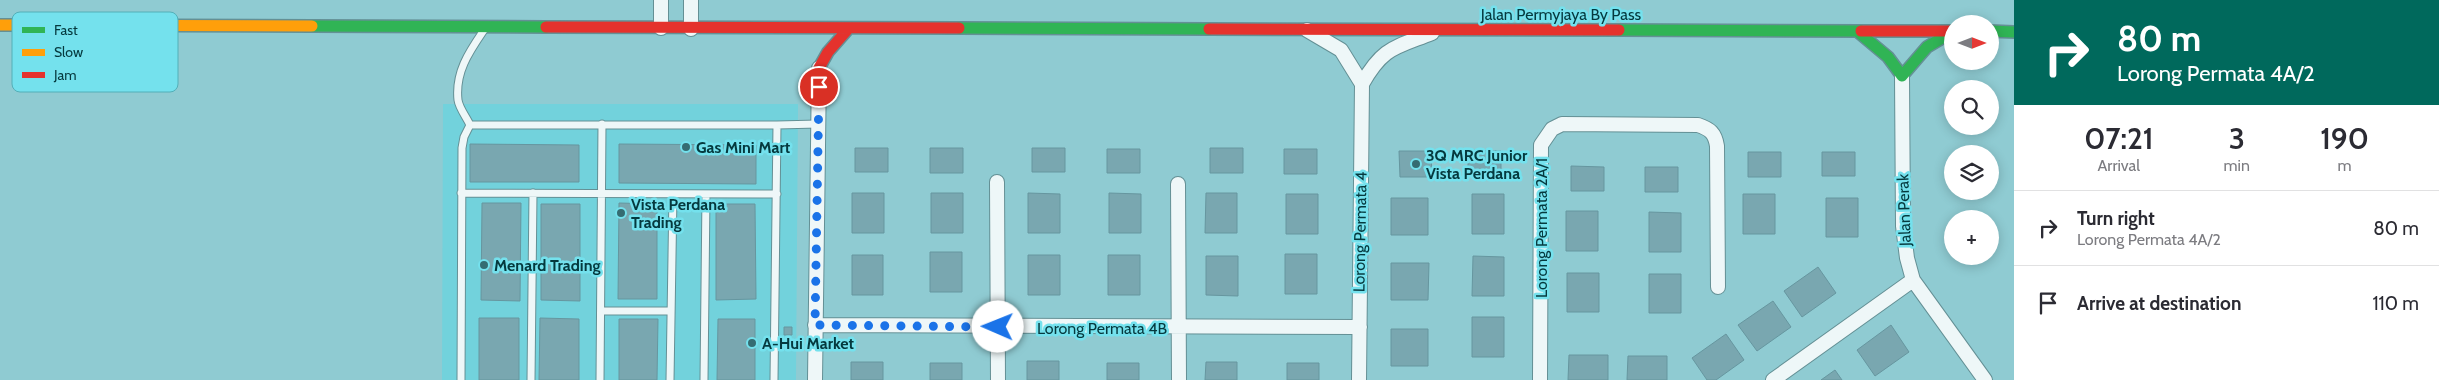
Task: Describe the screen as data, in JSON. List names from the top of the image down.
{
  "streets": {
    "main road": ["Jalan Permyjaya By Pass"],
    "street": [
      "Jalan Perak",
      "Lorong Permata 2A/1",
      "Lorong Permata 4",
      "Lorong Permata 4B"
    ]
  },
  "crossings": [
    ["Lorong Permata 4", "Lorong Permata 4B"]
  ],
  "places": [
    "Gas Mini Mart",
    "3Q MRC Junior Vista Perdana",
    "Vista Perdana Trading",
    "Menard Trading",
    "A-Hui Market"
  ],
  "legend": ["Fast", "Slow", "Jam"],
  "north": "right",
  "page": {
    "turn": ["80 m", "Lorong Permata 4A/2"],
    "map_buttons": "+",
    "eta": [
      "07:21",
      "Arrival",
      "3",
      "min",
      "190",
      "m"
    ],
    "list": [
      {
        "name": "Turn right",
        "note": "Lorong Permata 4A/2",
        "value": "80 m"
      },
      {
        "name": "Arrive at destination",
        "value": "110 m"
      }
    ]
  }
}
